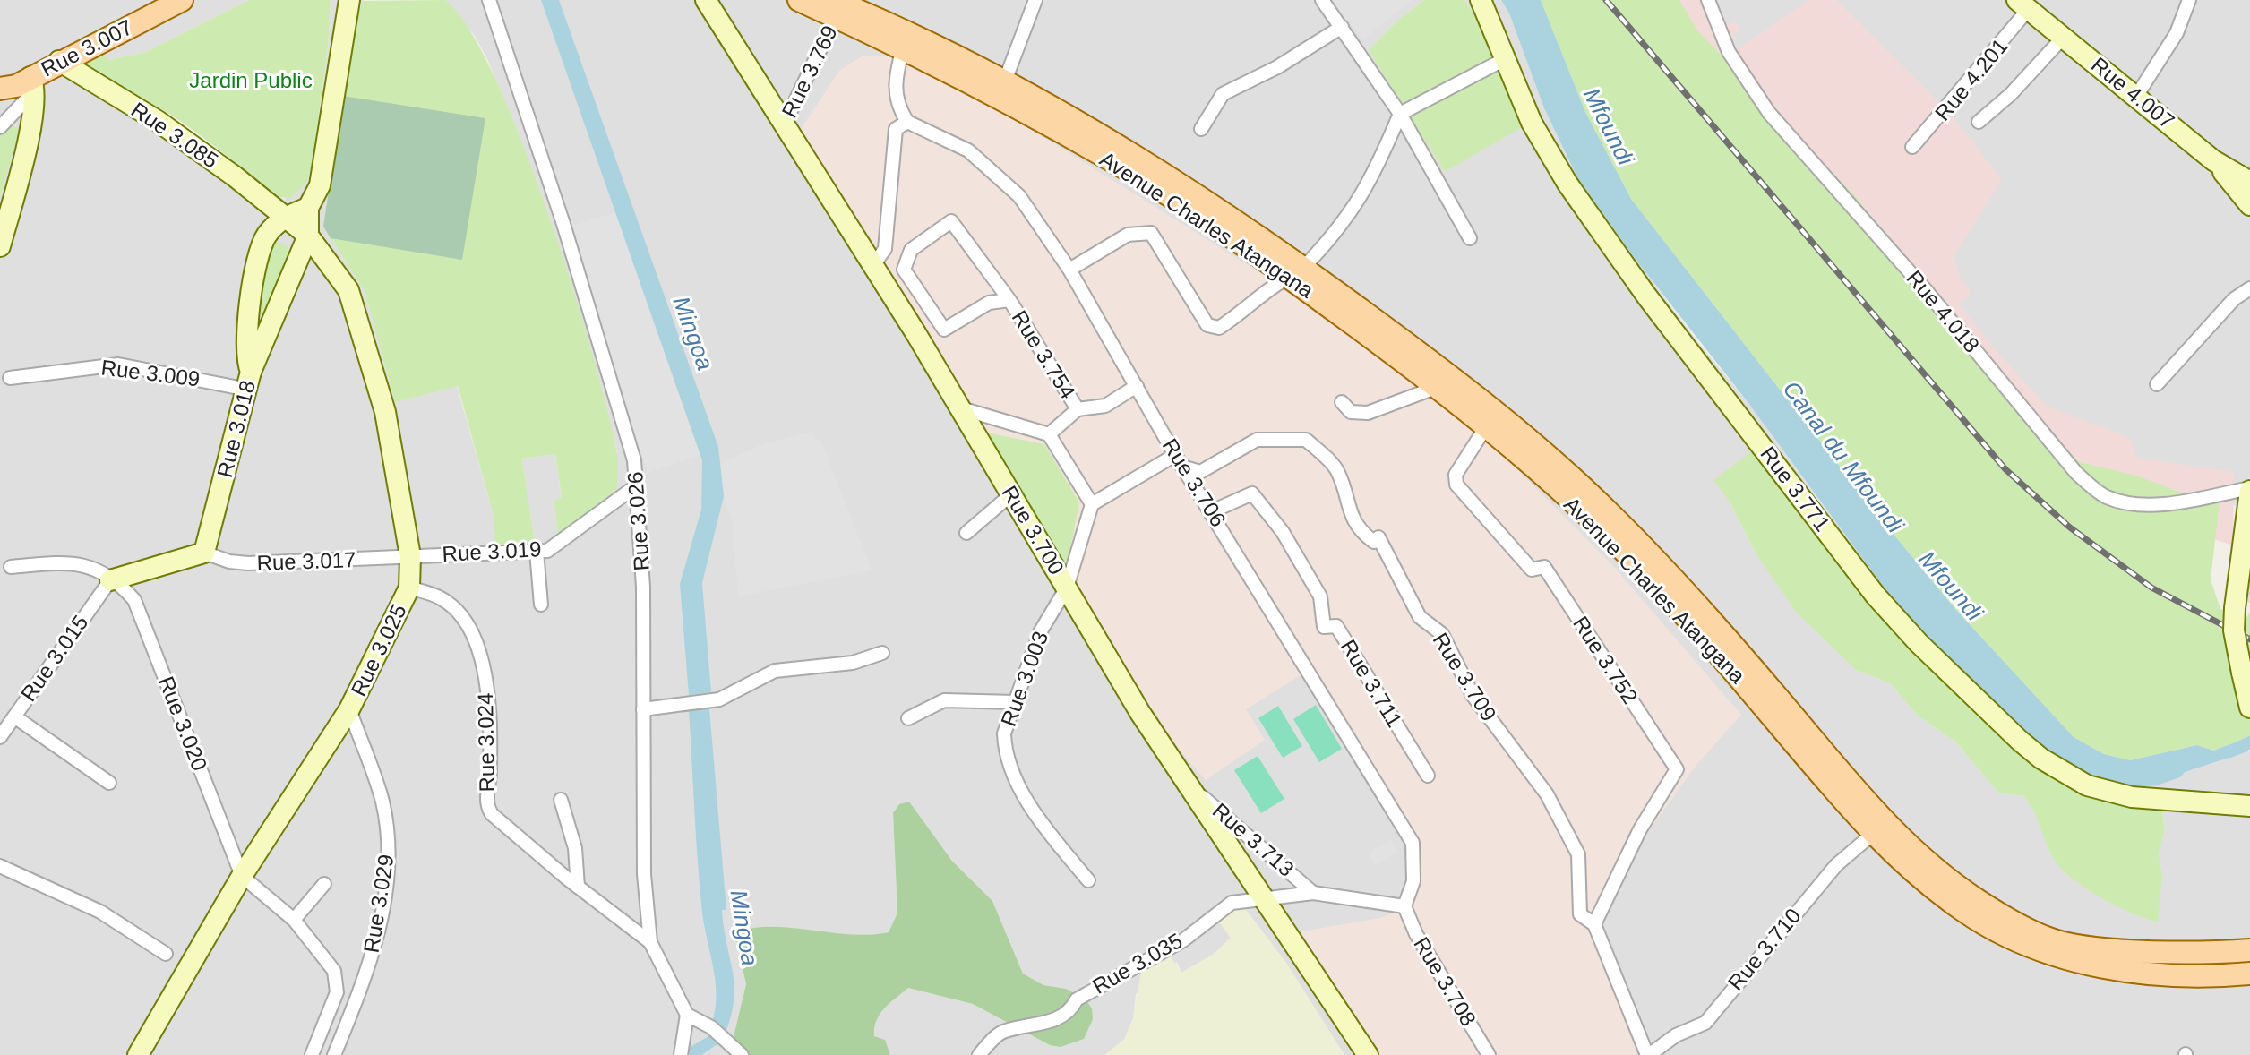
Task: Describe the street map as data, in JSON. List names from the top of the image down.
{
  "streets": {
    "main road": [
      "Rue 3.007",
      "Rue 4.007",
      "Rue 3.085",
      "Avenue Charles Atangana",
      "Rue 3.018",
      "Rue 3.771",
      "Rue 3.700",
      "Rue 3.025"
    ],
    "street": [
      "Rue 3.769",
      "Rue 4.201",
      "Rue 4.018",
      "Rue 3.754",
      "Rue 3.009",
      "Rue 3.706",
      "Rue 3.026",
      "Rue 3.019",
      "Rue 3.017",
      "Rue 3.015",
      "Rue 3.752",
      "Rue 3.709",
      "Rue 3.003",
      "Rue 3.711",
      "Rue 3.020",
      "Rue 3.024",
      "Rue 3.713",
      "Rue 3.029",
      "Rue 3.710",
      "Rue 3.035",
      "Rue 3.708"
    ]
  },
  "crossings": [
    ["Rue 3.007", "Rue 3.085"],
    ["Rue 3.769", "Avenue Charles Atangana"],
    ["Rue 3.769", "Rue 3.700"],
    ["Rue 4.201", "Rue 4.007"],
    ["Rue 3.085", "Rue 3.018"],
    ["Rue 3.085", "Rue 3.025"],
    ["Avenue Charles Atangana", "Rue 3.752"],
    ["Avenue Charles Atangana", "Rue 3.710"],
    ["Rue 3.009", "Rue 3.018"],
    ["Rue 3.018", "Rue 3.017"],
    ["Rue 3.706", "Rue 3.709"],
    ["Rue 3.706", "Rue 3.711"],
    ["Rue 3.706", "Rue 3.708"],
    ["Rue 3.026", "Rue 3.019"],
    ["Rue 3.026", "Rue 3.024"],
    ["Rue 3.700", "Rue 3.003"],
    ["Rue 3.700", "Rue 3.713"],
    ["Rue 3.700", "Rue 3.035"],
    ["Rue 3.019", "Rue 3.017"],
    ["Rue 3.019", "Rue 3.025"],
    ["Rue 3.017", "Rue 3.025"],
    ["Rue 3.025", "Rue 3.020"],
    ["Rue 3.025", "Rue 3.024"],
    ["Rue 3.025", "Rue 3.029"],
    ["Rue 3.015", "Rue 3.020"],
    ["Rue 3.752", "Rue 3.709"],
    ["Rue 3.709", "Rue 3.710"]
  ],
  "water": ["Mfoundi", "Mingoa", "Canal du Mfoundi"],
  "parks": ["Jardin Public"]
}
